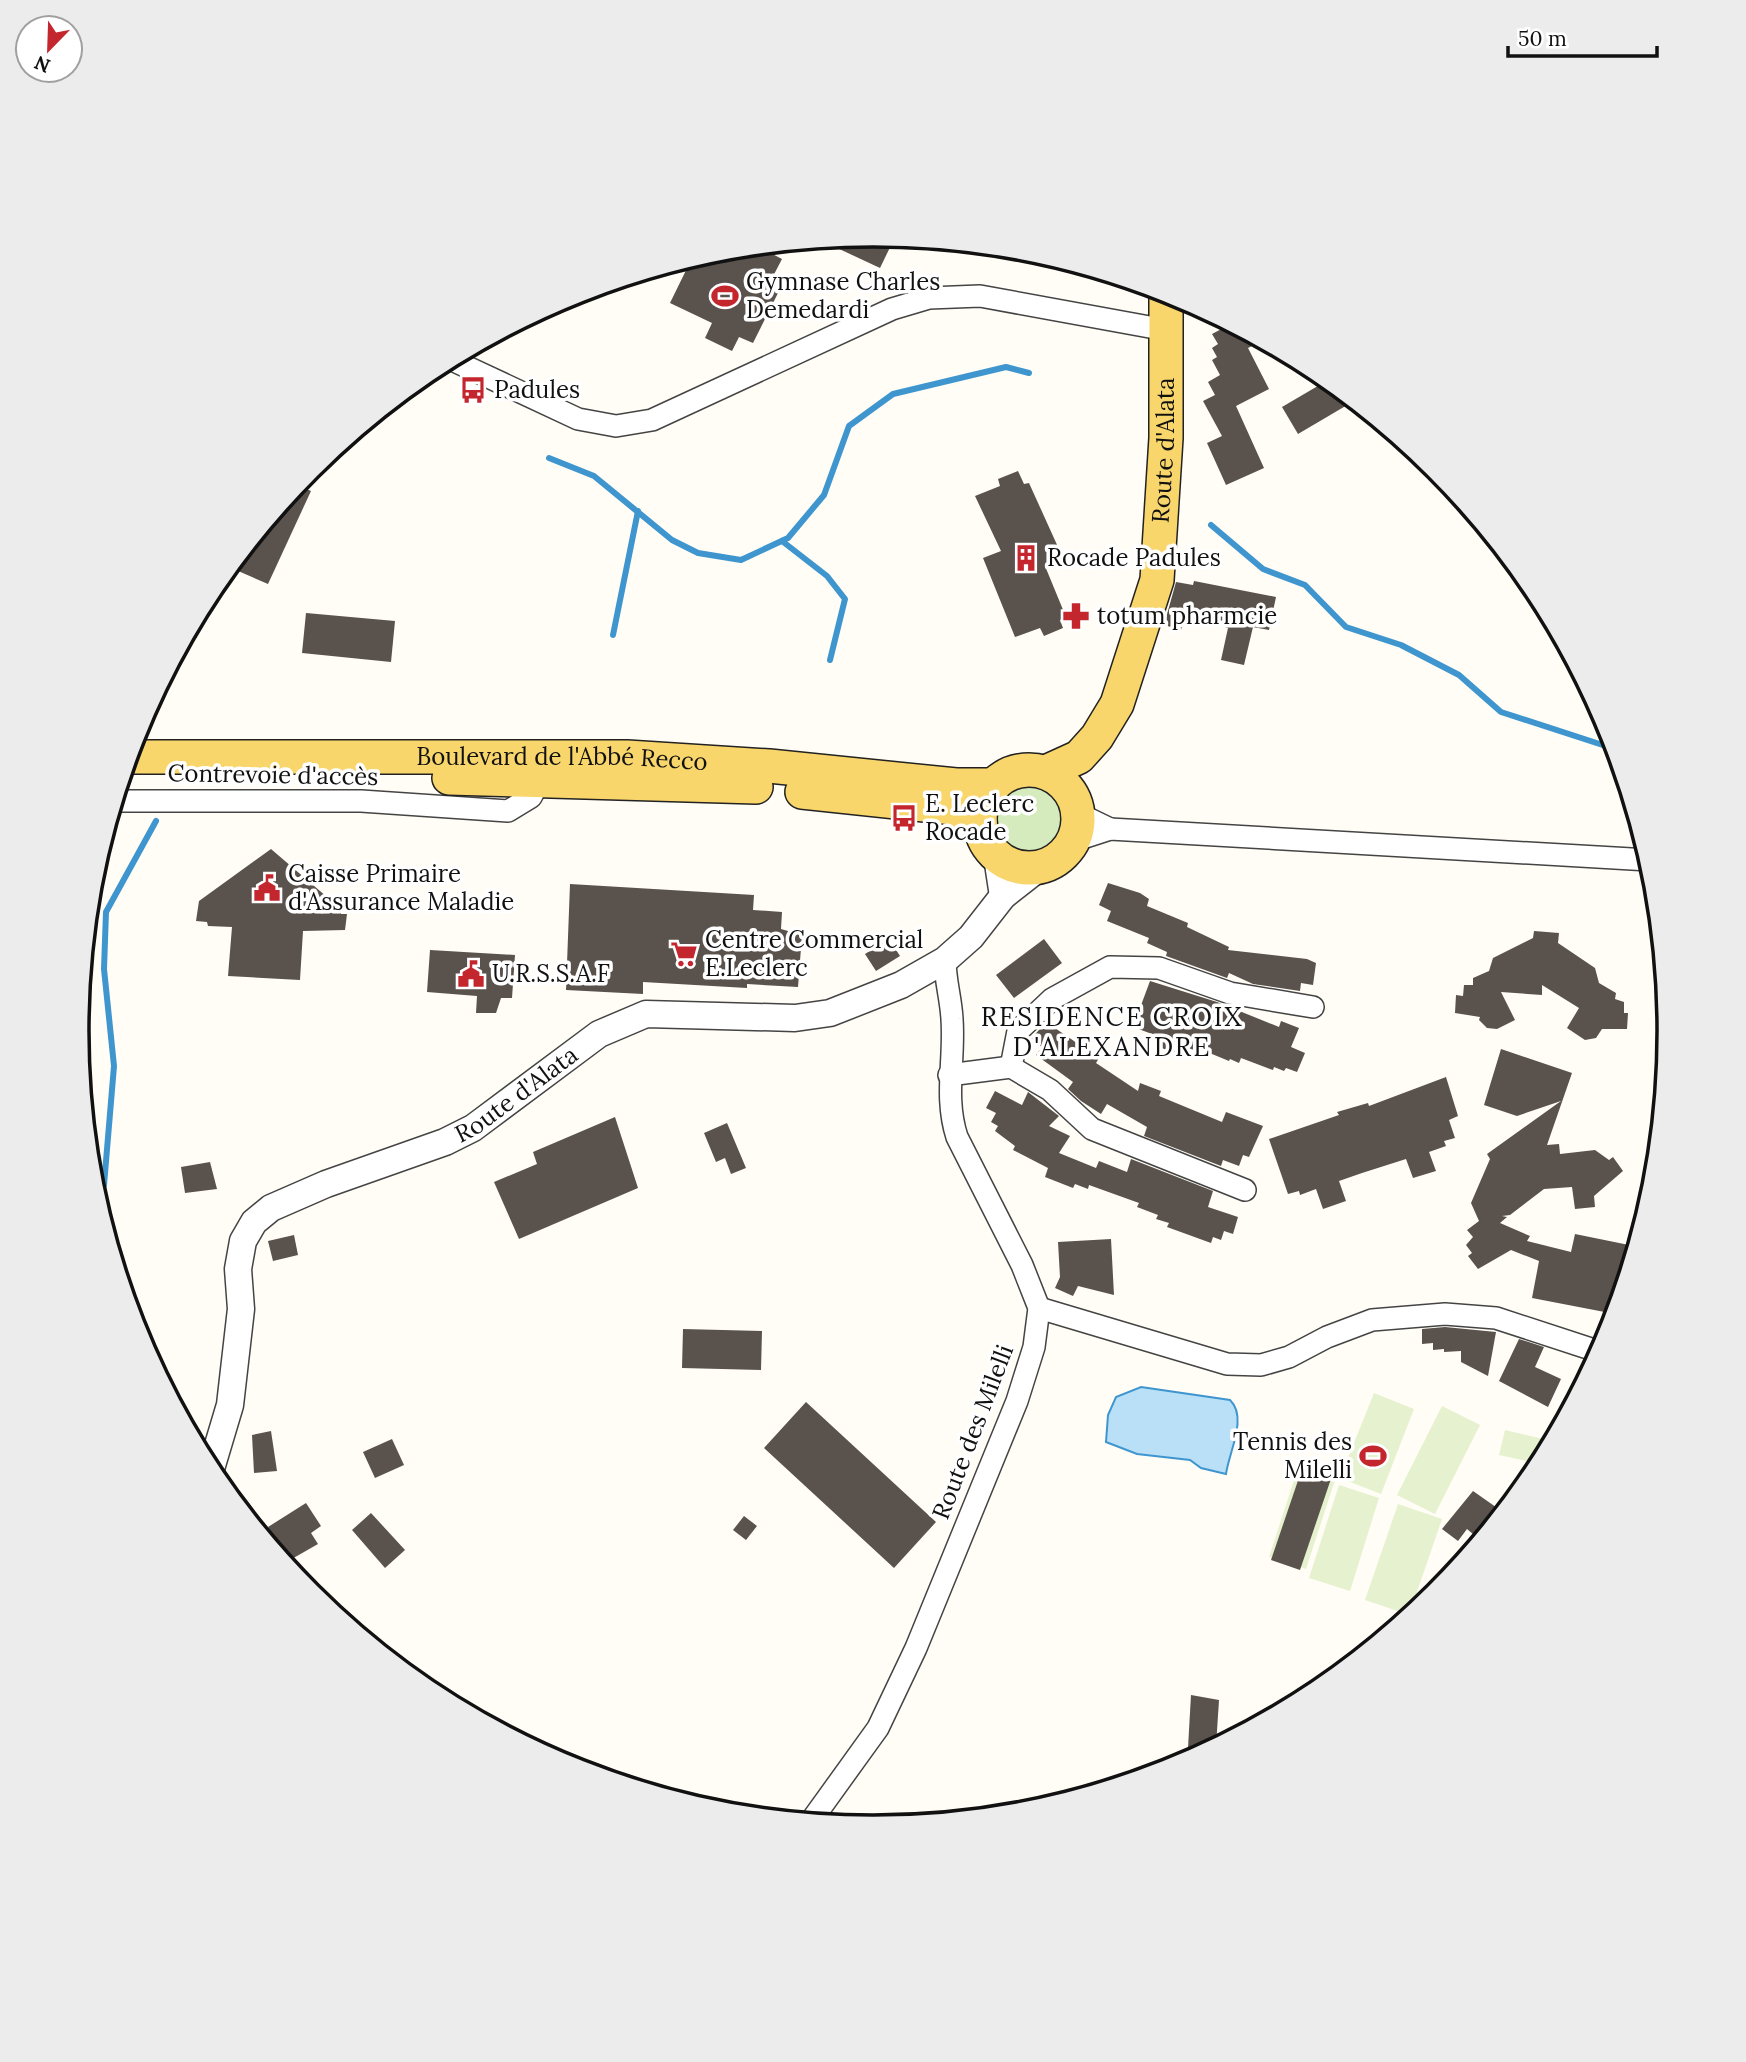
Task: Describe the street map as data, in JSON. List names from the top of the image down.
{
  "streets": {
    "main road": ["Route d'Alata", "Boulevard de l'Abbé Recco"],
    "street": ["Contrevoie d'accès", "Route des Milelli"]
  },
  "crossings": [
    ["Route d'Alata", "Boulevard de l'Abbé Recco"],
    ["Route d'Alata", "Route des Milelli"],
    ["Boulevard de l'Abbé Recco", "Contrevoie d'accès"]
  ],
  "districts": ["RESIDENCE CROIX D'ALEXANDRE"],
  "places": {
    "sports": ["Gymnase Charles Demedardi", "Tennis des Milelli"],
    "bus stop": ["Padules", "E. Leclerc Rocade"],
    "building": ["Rocade Padules"],
    "pharmacy": ["totum pharmcie"],
    "public building": ["Caisse Primaire d'Assurance Maladie", "U.R.S.S.A.F"],
    "supermarket": ["Centre Commercial E.Leclerc"]
  },
  "scale_bar": "50 m",
  "north": "bottom left"
}
